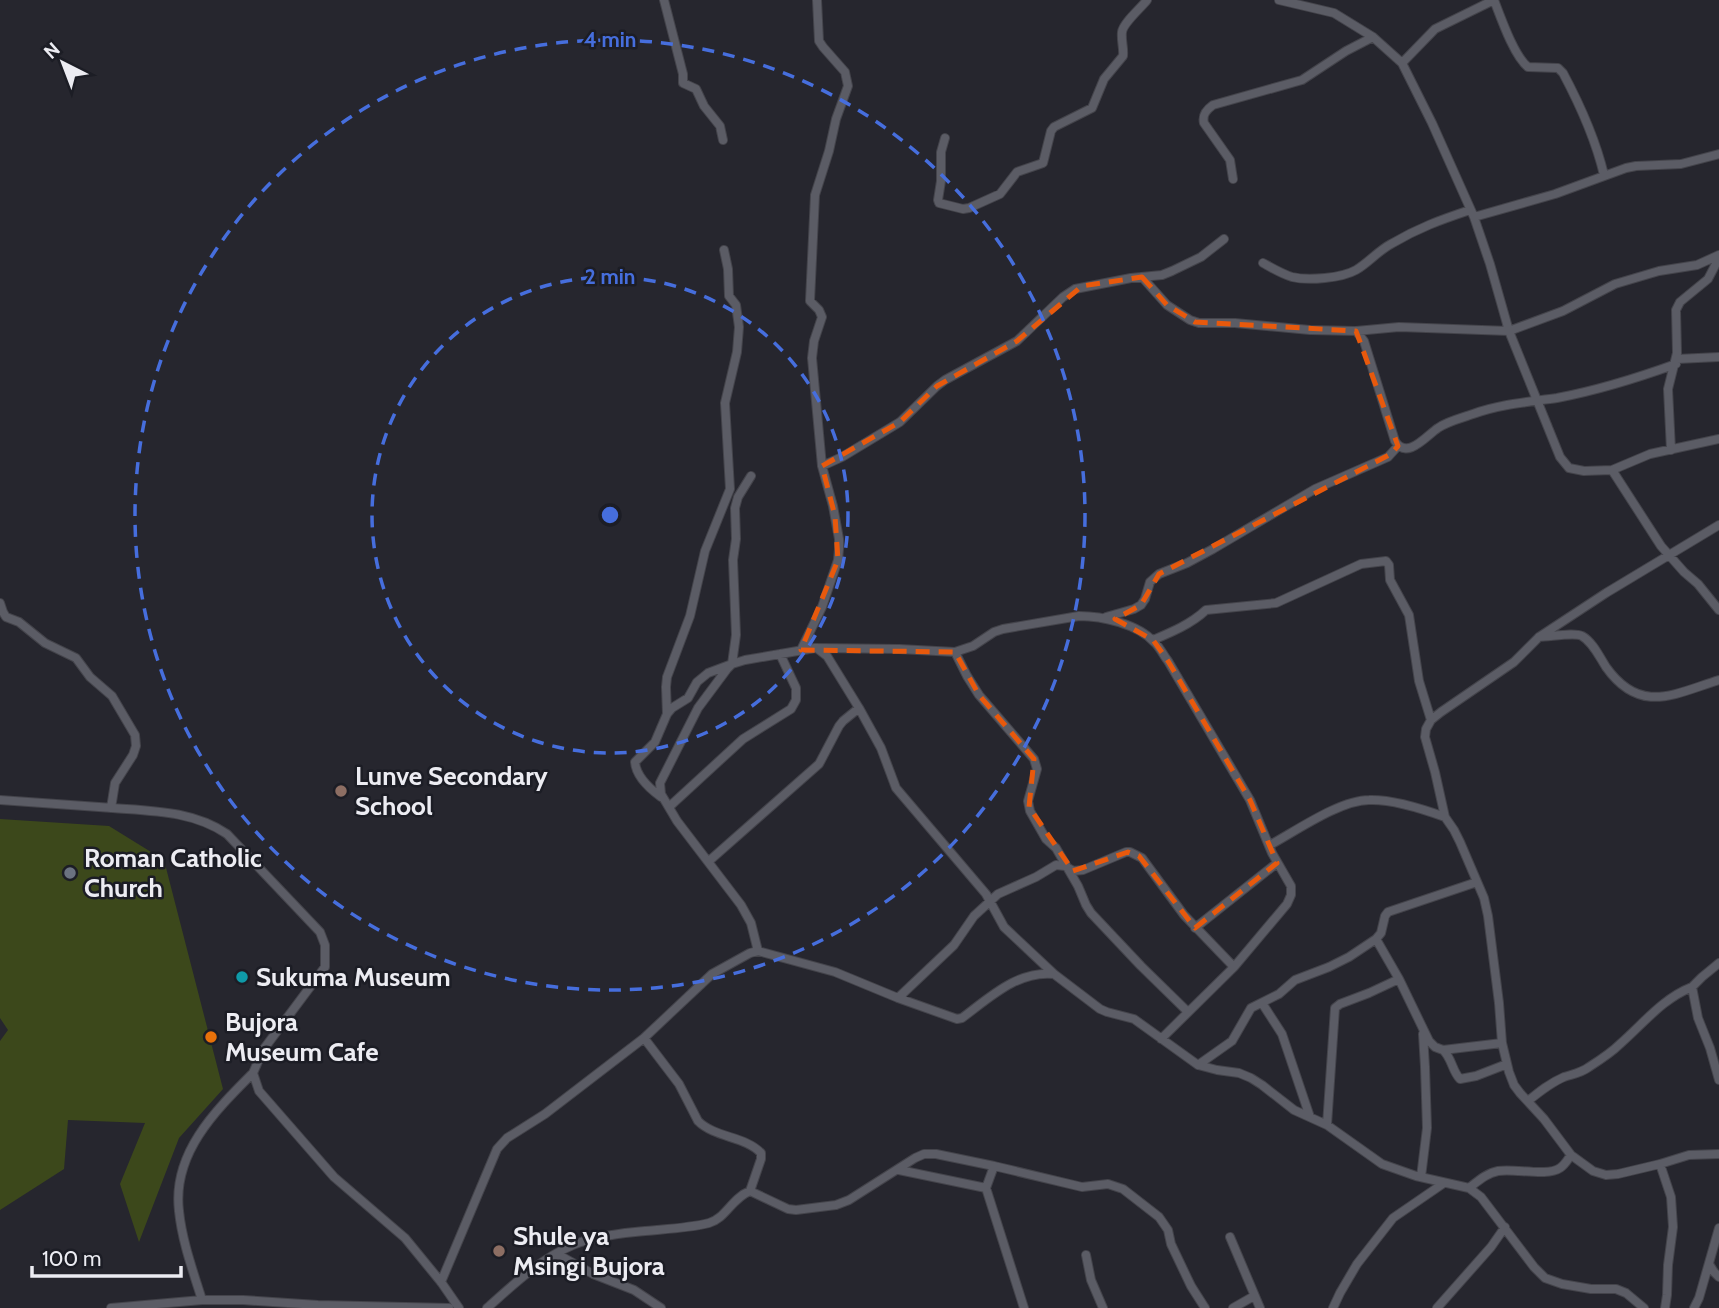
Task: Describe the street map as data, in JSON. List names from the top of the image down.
{
  "places": [
    "Lunve Secondary School",
    "Roman Catholic Church",
    "Sukuma Museum",
    "Bujora Museum Cafe",
    "Shule ya Msingi Bujora"
  ],
  "scale_bar": "100 m",
  "north": "top left",
  "rings": ["4 min", "2 min"]
}
